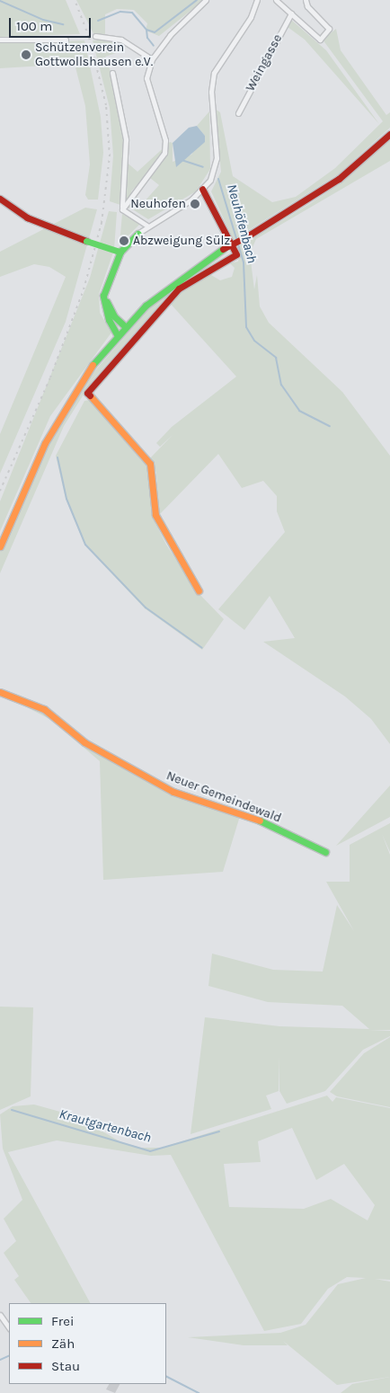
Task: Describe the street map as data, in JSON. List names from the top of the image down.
{
  "streets": {
    "street": ["Weingasse", "Neuer Gemeindewald"]
  },
  "water": ["Neuhöfenbach", "Krautgartenbach"],
  "places": ["Schützenverein Gottwollshausen e.V.", "Neuhofen", "Abzweigung Sülz"],
  "legend": ["Frei", "Zäh", "Stau"],
  "scale_bar": "100 m"
}
